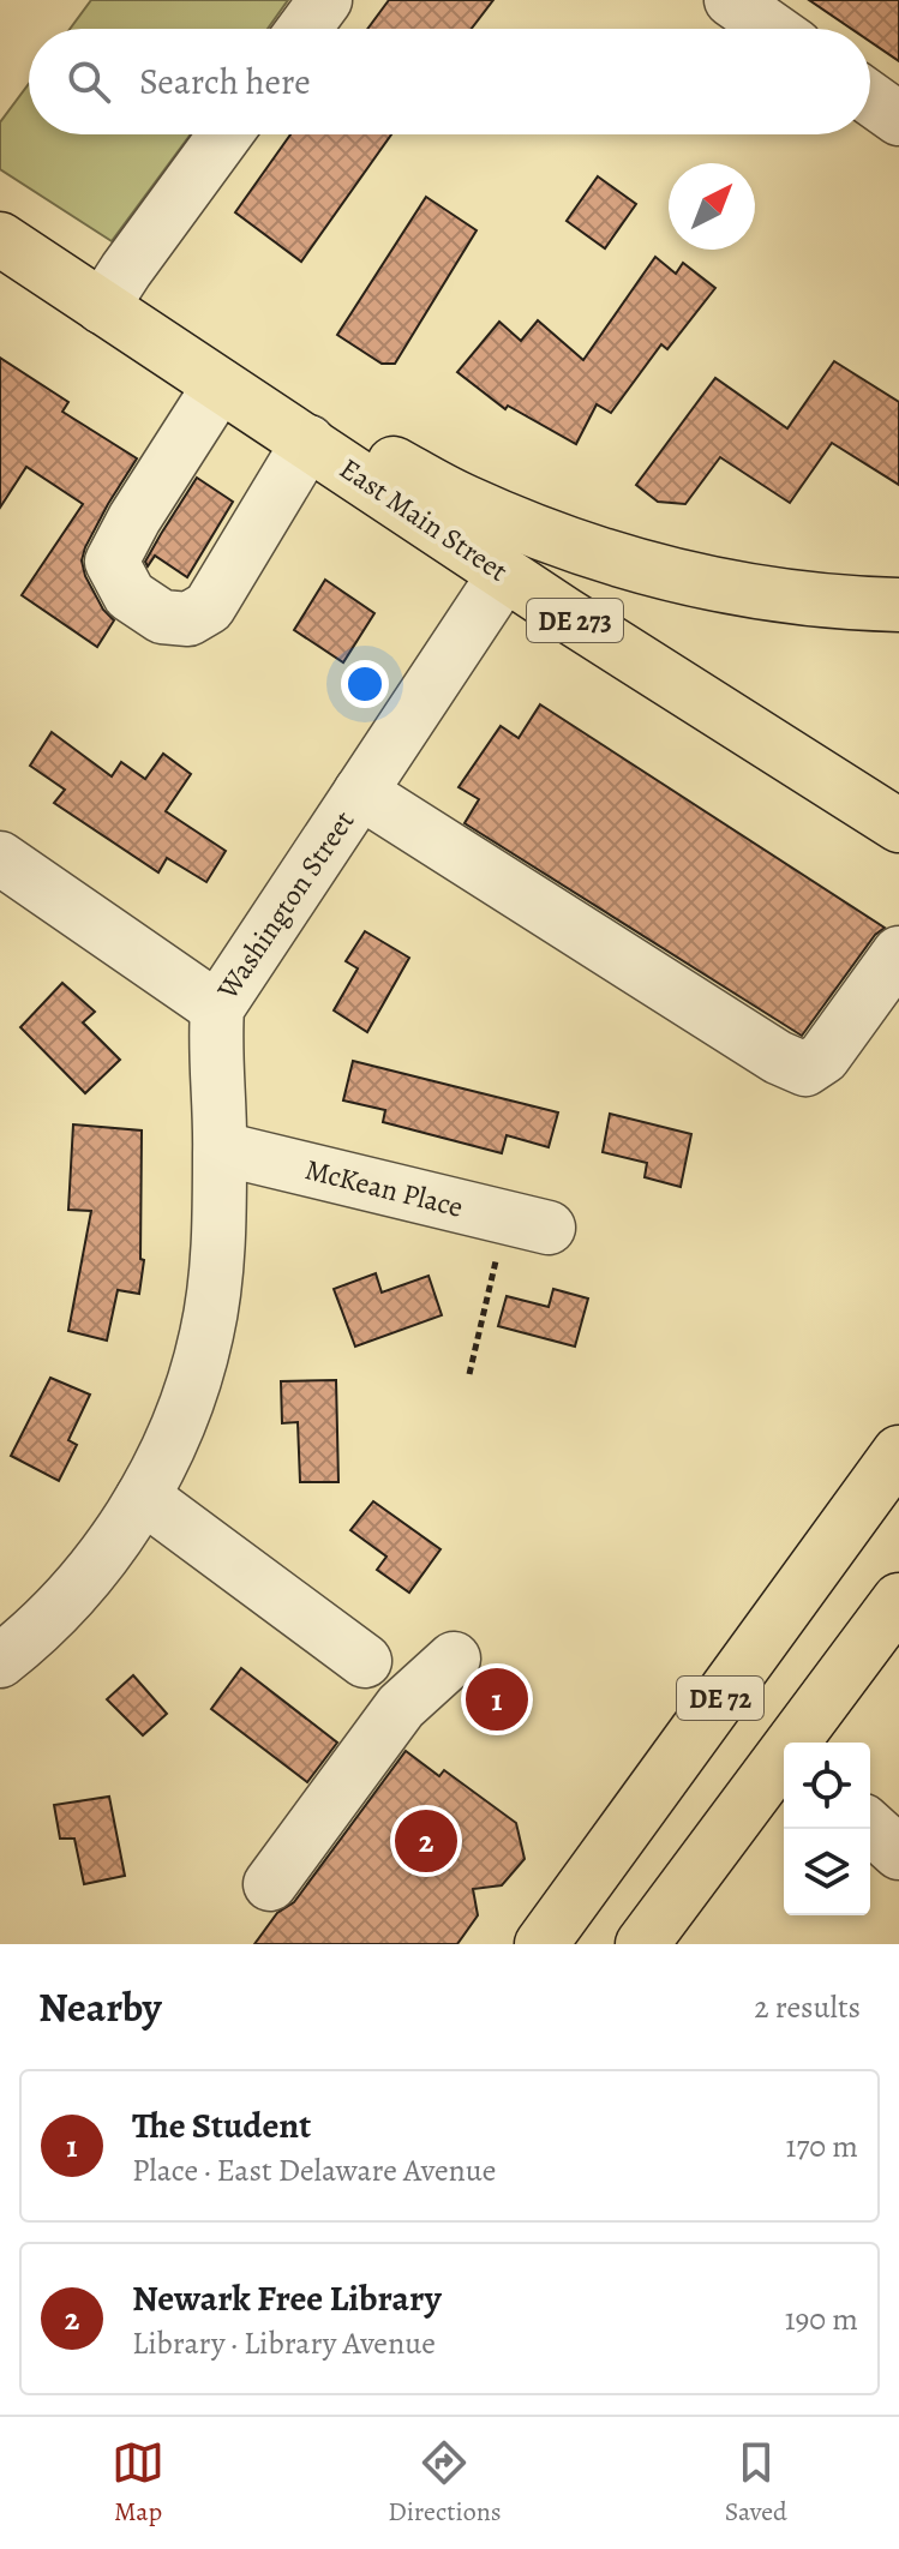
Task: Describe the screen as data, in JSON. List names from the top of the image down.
{
  "streets": {
    "main road": ["East Main Street", "DE 273", "DE 72"],
    "street": ["Washington Street", "McKean Place"]
  },
  "crossings": [
    ["East Main Street", "Washington Street"],
    ["Washington Street", "McKean Place"]
  ],
  "north": "top right",
  "page": {
    "search": "Search here",
    "pins": ["1", "2"],
    "heading": ["Nearby", "2 results"],
    "list": [
      {
        "mark": "1",
        "name": "The Student",
        "note": "Place · East Delaware Avenue",
        "value": "170 m"
      },
      {
        "mark": "2",
        "name": "Newark Free Library",
        "note": "Library · Library Avenue",
        "value": "190 m"
      }
    ],
    "nav": ["Map", "Directions", "Saved"]
  }
}
